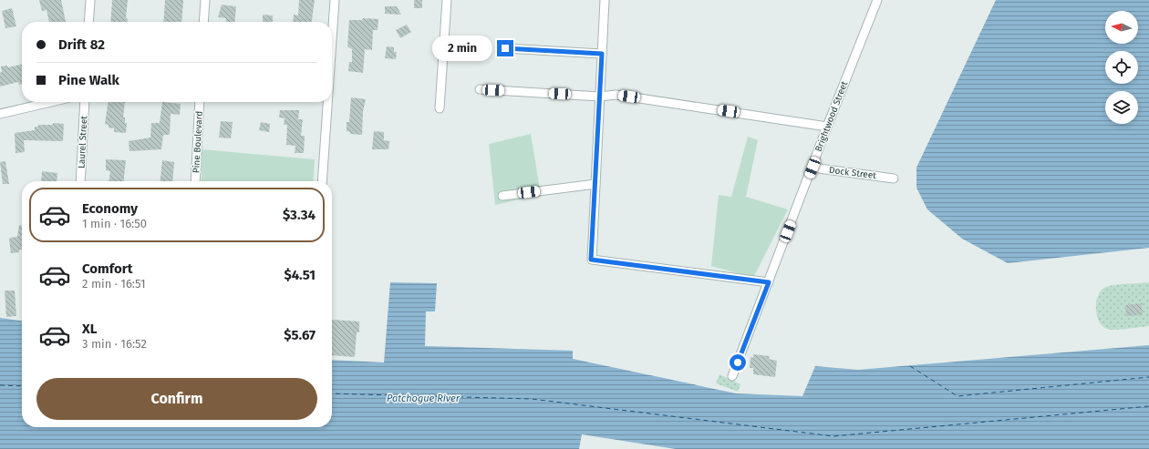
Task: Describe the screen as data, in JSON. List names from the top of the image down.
{
  "streets": {
    "street": [
      "Brightwood Street",
      "Laurel Street",
      "Pine Boulevard",
      "Dock Street"
    ]
  },
  "crossings": [
    ["Brightwood Street", "Dock Street"]
  ],
  "water": ["Patchogue River"],
  "north": "left",
  "page": {
    "banner": ["Drift 82", "Pine Walk"],
    "bubble": "2 min",
    "list": [
      {
        "name": "Economy",
        "note": "1 min · 16:50",
        "value": "$3.34"
      },
      {
        "name": "Comfort",
        "note": "2 min · 16:51",
        "value": "$4.51"
      },
      {
        "name": "XL",
        "note": "3 min · 16:52",
        "value": "$5.67"
      }
    ],
    "buttons": "Confirm"
  }
}
